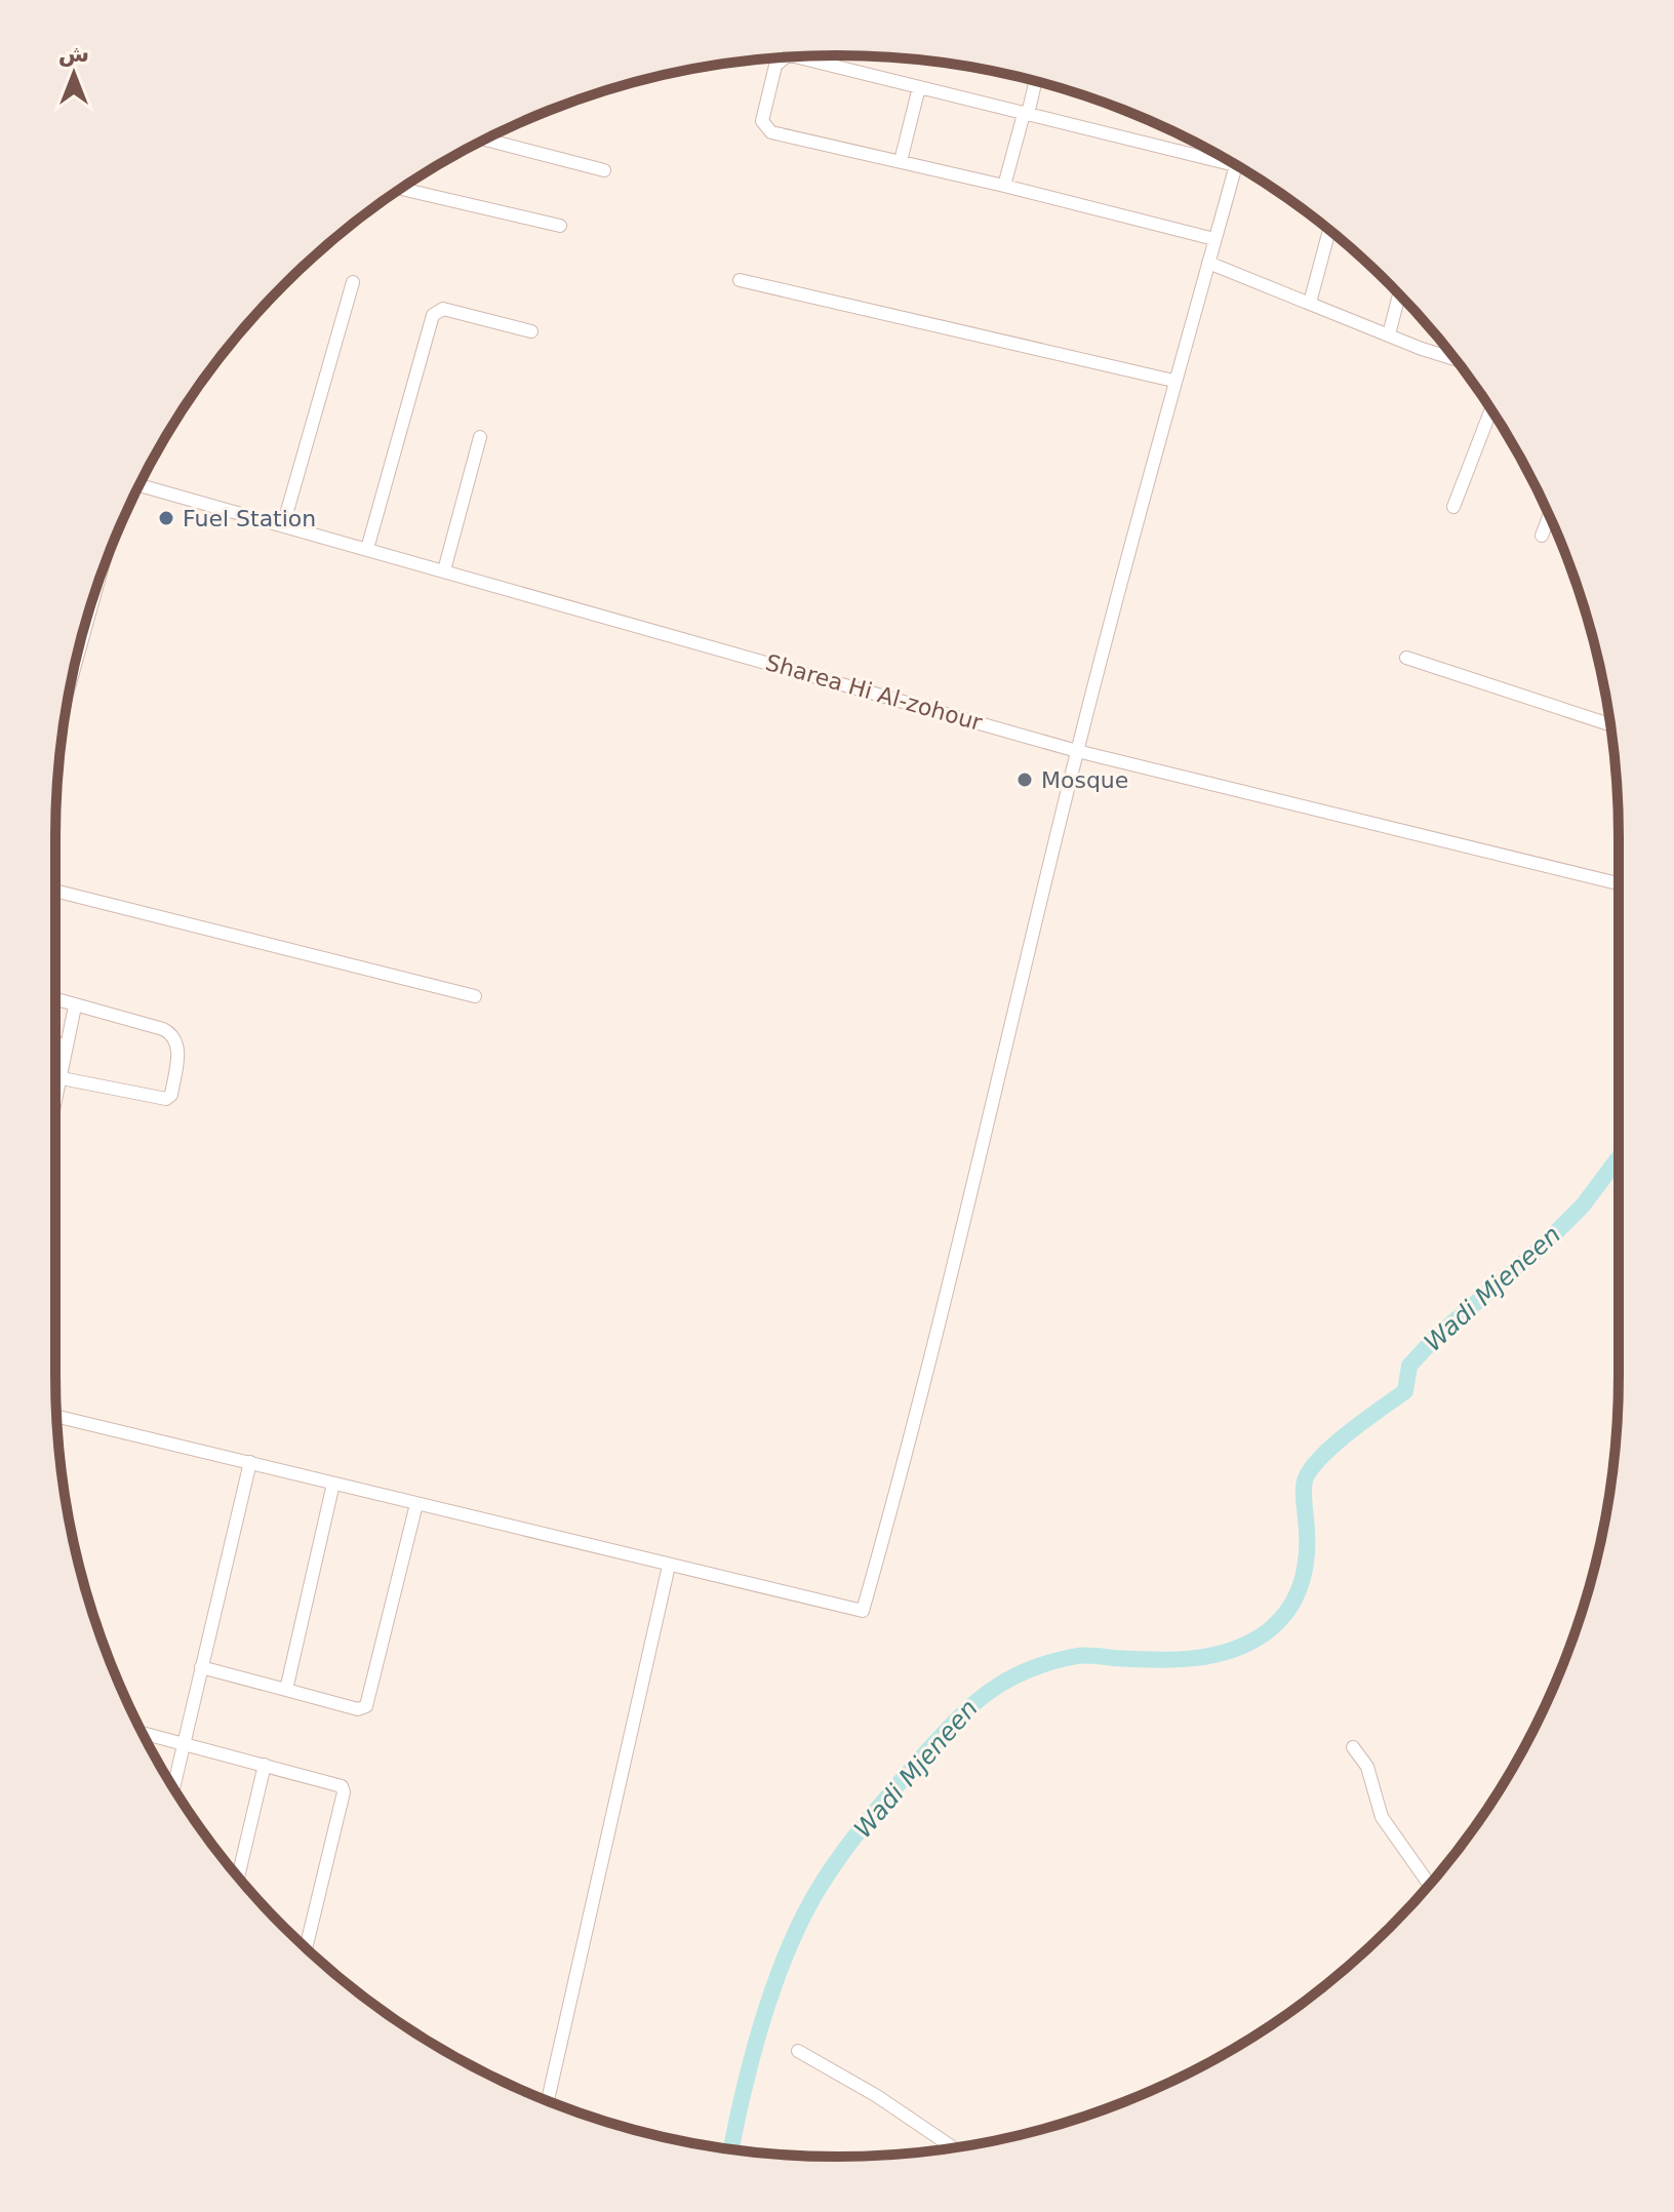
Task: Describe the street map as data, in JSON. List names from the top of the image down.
{
  "streets": {
    "street": ["Sharea Hi Al-zohour"]
  },
  "water": ["Wadi Mjeneen"],
  "places": ["Fuel Station", "Mosque"],
  "north": "top"
}
